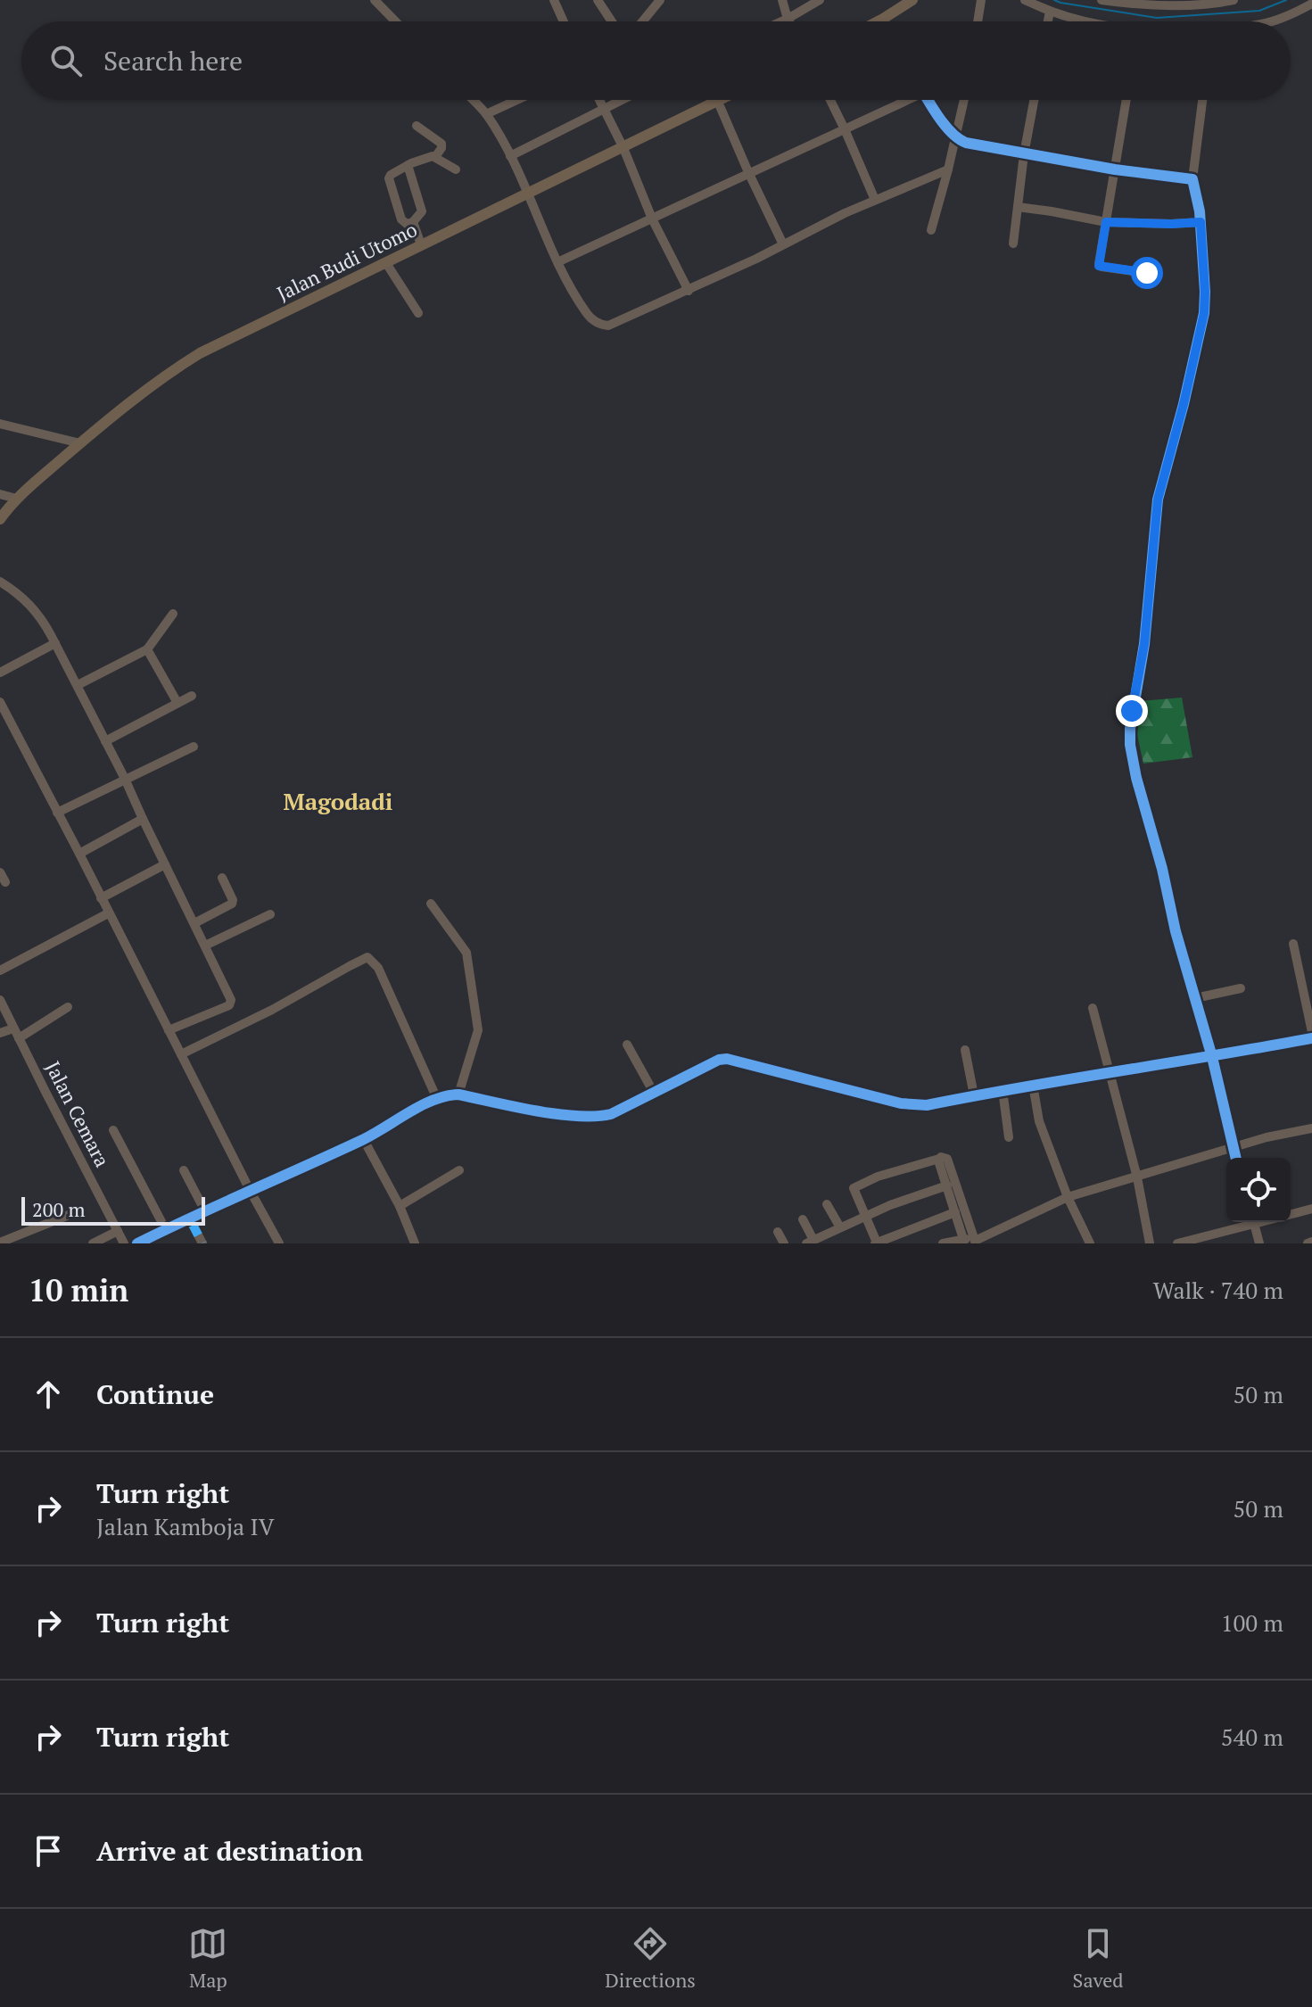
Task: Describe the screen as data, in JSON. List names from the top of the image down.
{
  "streets": {
    "main road": ["Jalan Budi Utomo"],
    "street": ["Jalan Cemara"]
  },
  "districts": ["Magodadi"],
  "scale_bar": "200 m",
  "page": {
    "search": "Search here",
    "scale": "200 m",
    "heading": ["10 min", "Walk · 740 m"],
    "list": [
      ["Continue", "50 m"],
      ["Turn right", "Jalan Kamboja IV", "50 m"],
      ["Turn right", "100 m"],
      ["Turn right", "540 m"],
      "Arrive at destination"
    ],
    "nav": ["Map", "Directions", "Saved"]
  }
}
